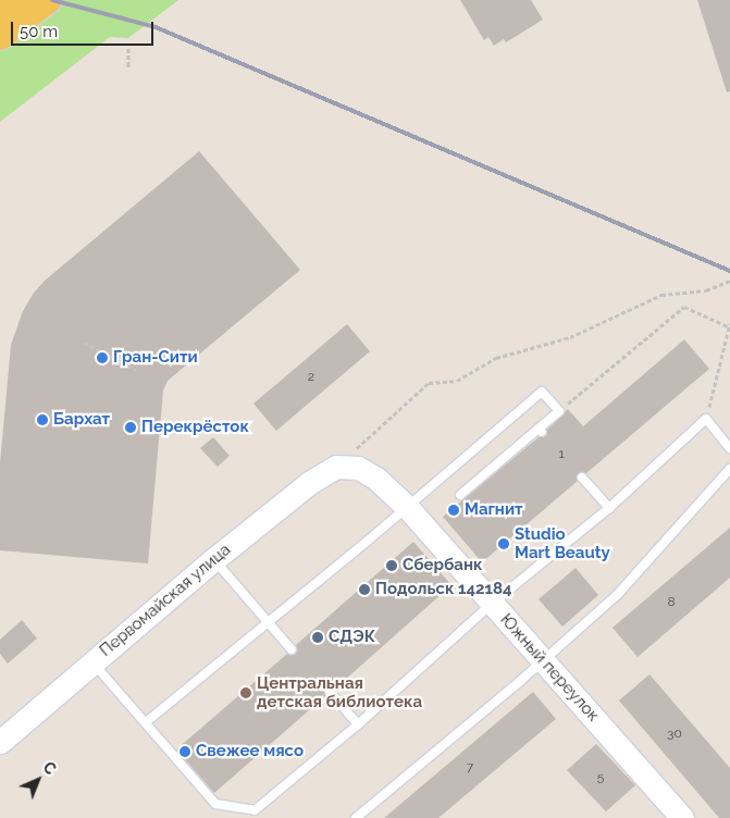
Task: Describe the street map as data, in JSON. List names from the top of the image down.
{
  "streets": {
    "street": ["Первомайская улица", "Южный переулок"]
  },
  "crossings": [
    ["Первомайская улица", "Южный переулок"]
  ],
  "places": [
    "Гран-Сити",
    "Бархат",
    "Перекрёсток",
    "Магнит",
    "Studio Mart Beauty",
    "Сбербанк",
    "Подольск 142184",
    "СДЭК",
    "Центральная детская библиотека",
    "Свежее мясо"
  ],
  "house_numbers": [
    "2",
    "1",
    "8",
    "30",
    "7",
    "5"
  ],
  "scale_bar": "50 m",
  "north": "top right"
}
